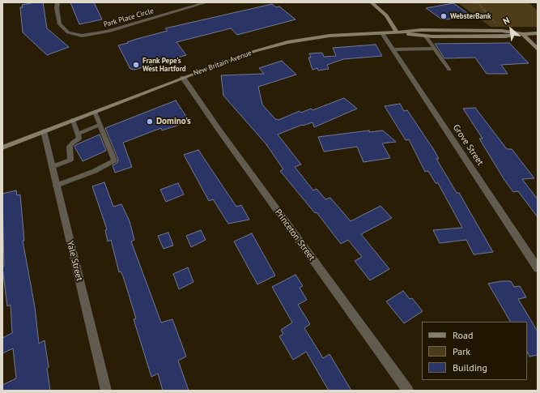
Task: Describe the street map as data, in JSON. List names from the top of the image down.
{
  "streets": {
    "main road": ["New Britain Avenue"],
    "street": [
      "Park Place Circle",
      "Grove Street",
      "Princeton Street",
      "Yale Street"
    ]
  },
  "crossings": [
    ["New Britain Avenue", "Grove Street"],
    ["New Britain Avenue", "Princeton Street"],
    ["New Britain Avenue", "Yale Street"]
  ],
  "places": ["WebsterBank", "Frank Pepe's West Hartford", "Domino's"],
  "legend": ["Road", "Park", "Building"],
  "north": "top left"
}
